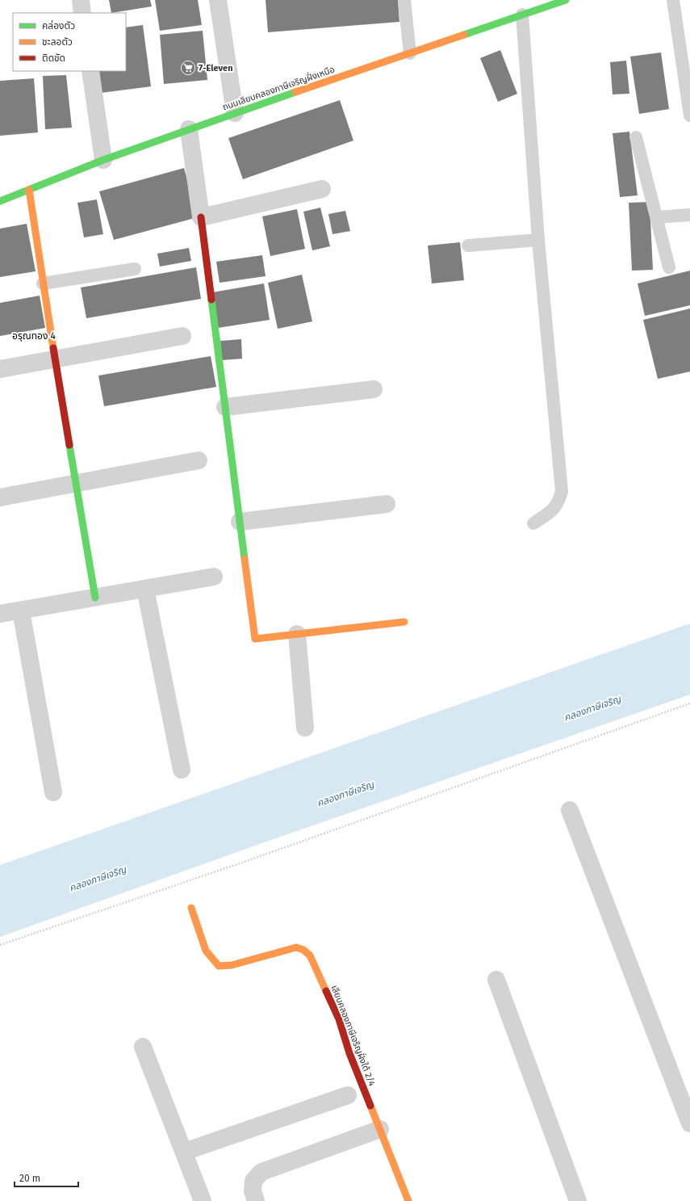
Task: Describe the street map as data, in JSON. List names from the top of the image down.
{
  "streets": {
    "street": ["ถนนเลียบคลองภาษีเจริญฝั่งเหนือ", "เลียบคลองภาษีเจริญฝั่งใต้ 2/4"]
  },
  "districts": ["อรุณทอง 4"],
  "water": ["คลองภาษีเจริญ"],
  "places": {
    "supermarket": ["7-Eleven"]
  },
  "legend": ["คล่องตัว", "ชะลอตัว", "ติดขัด"],
  "scale_bar": "20 m"
}
